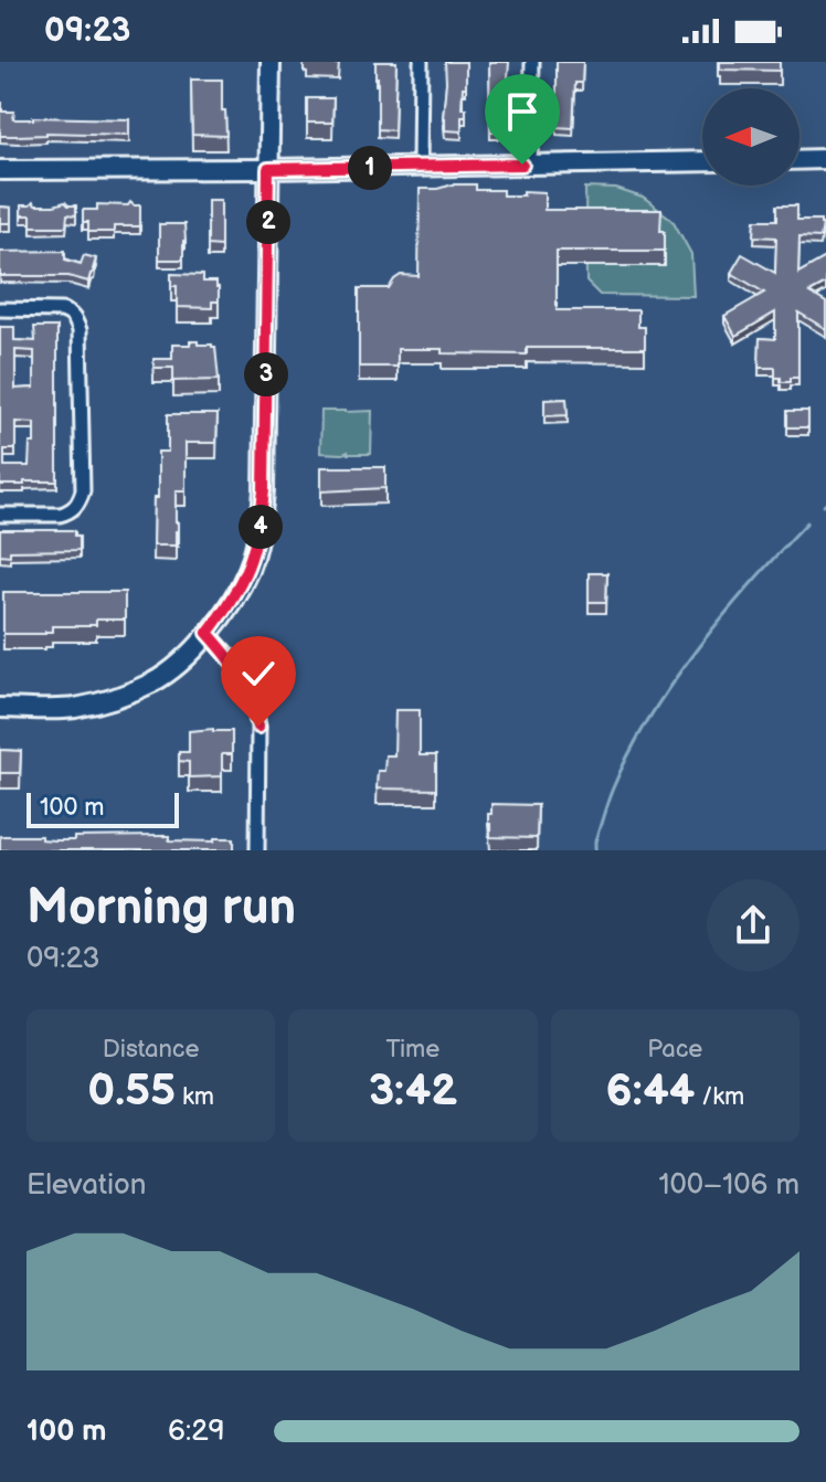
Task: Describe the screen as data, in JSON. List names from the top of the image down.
{
  "scale_bar": "100 m",
  "north": "left",
  "page": {
    "status": "09:23",
    "pins": [
      "1",
      "2",
      "3",
      "4"
    ],
    "scale": "100 m",
    "heading": ["Morning run", "09:23"],
    "stats": [
      ["Distance", "0.55 km"],
      ["Time", "3:42"],
      ["Pace", "6:44 /km"]
    ],
    "chart": ["Elevation", "100–106 m"],
    "list": [
      {
        "name": "100 m",
        "note": "6:29"
      }
    ]
  }
}
